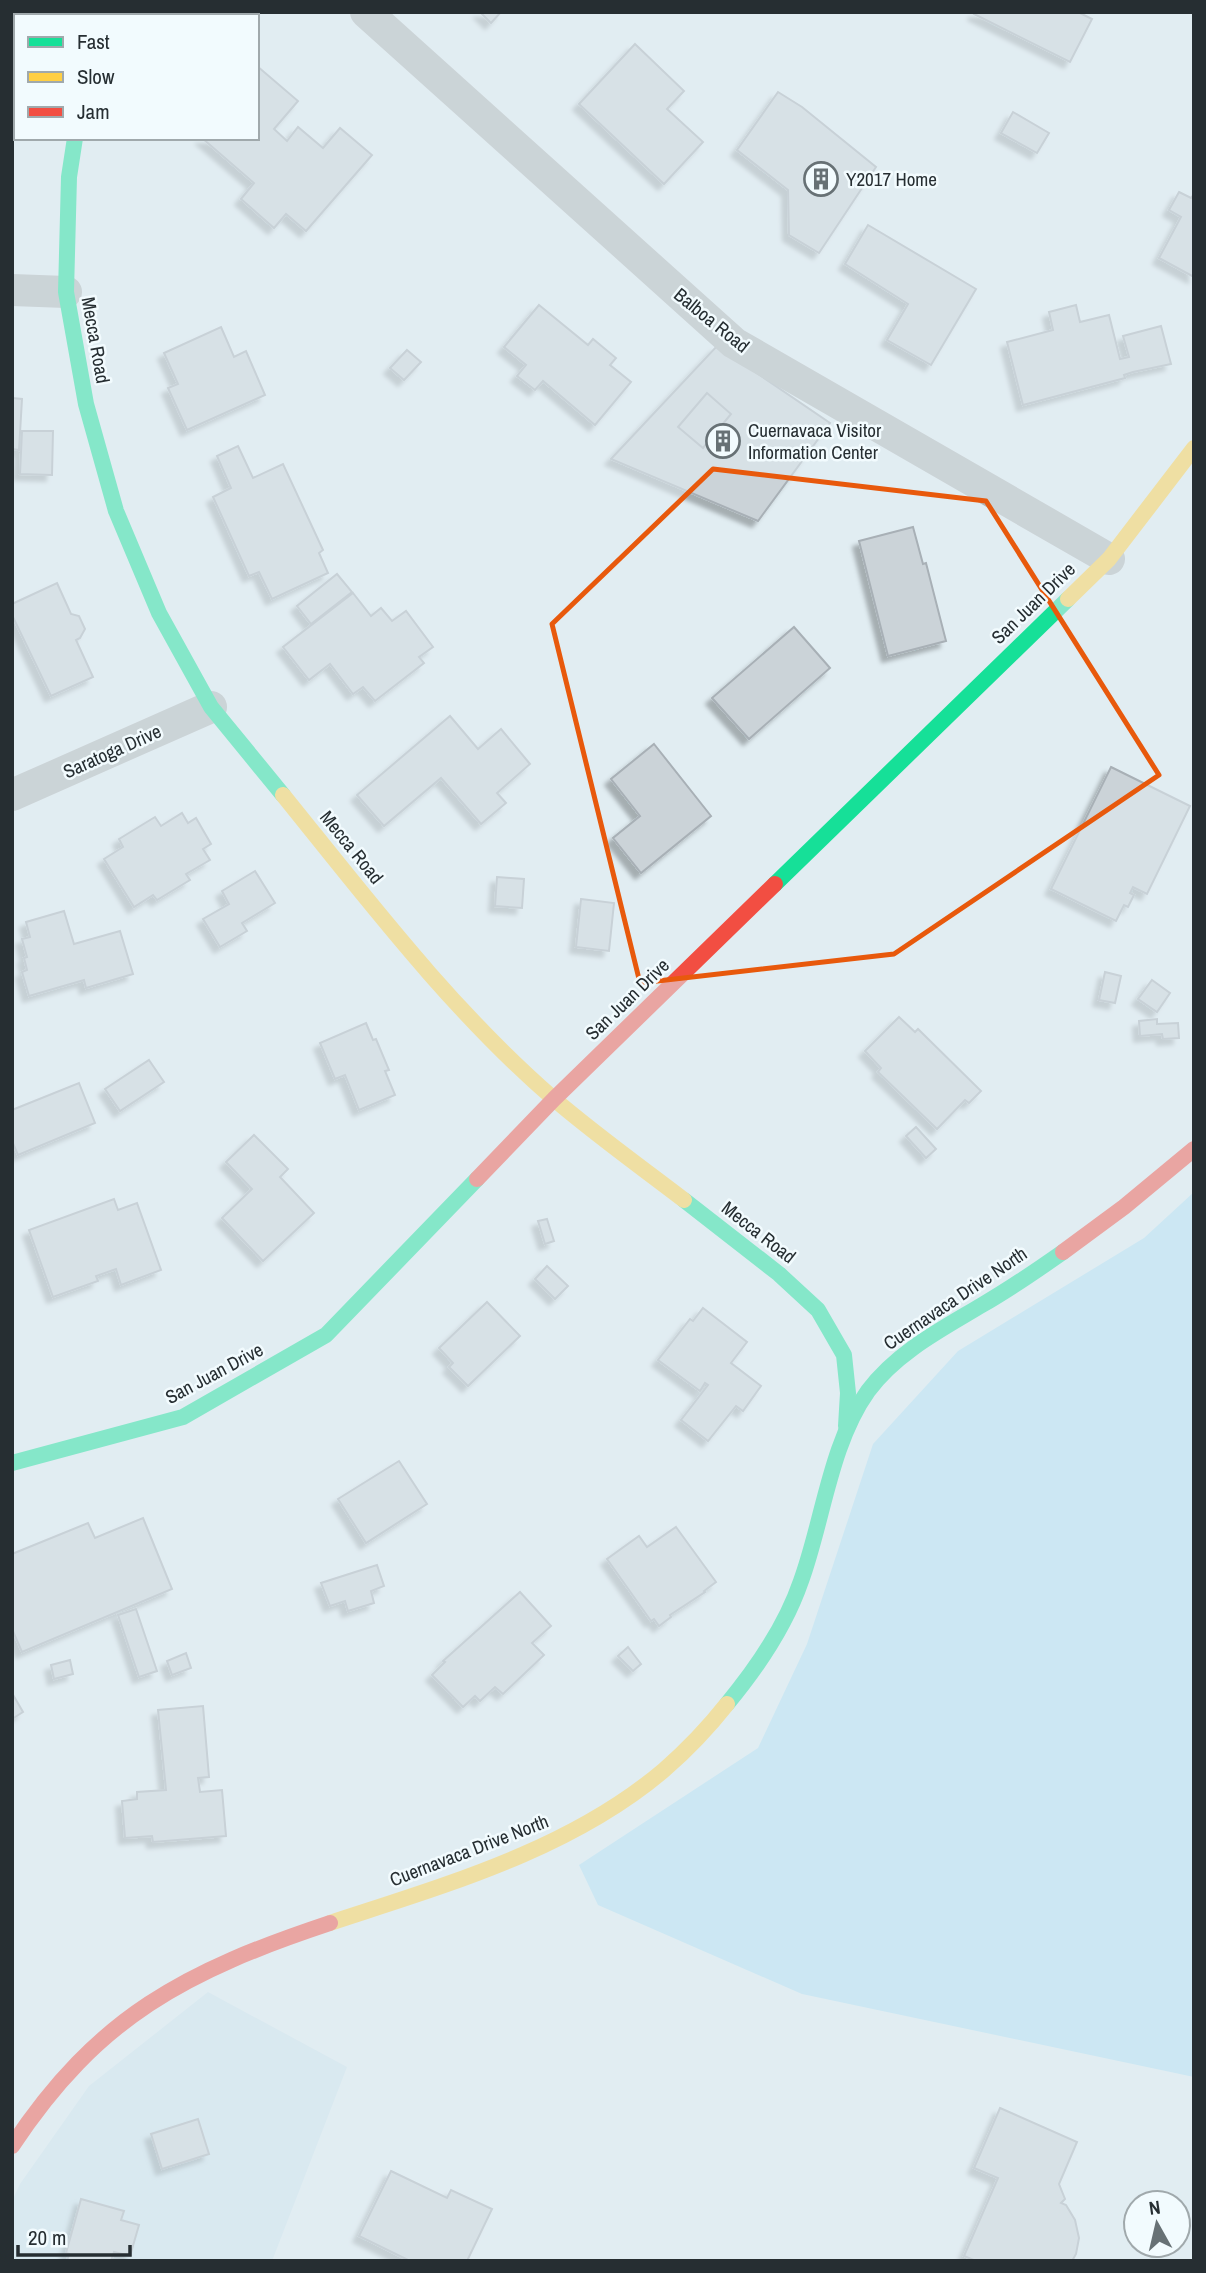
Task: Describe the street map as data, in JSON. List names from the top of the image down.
{
  "streets": {
    "street": [
      "Balboa Road",
      "Mecca Road",
      "San Juan Drive",
      "Saratoga Drive",
      "Cuernavaca Drive North"
    ]
  },
  "crossings": [
    ["Balboa Road", "San Juan Drive"],
    ["Mecca Road", "San Juan Drive"],
    ["Mecca Road", "Saratoga Drive"],
    ["Mecca Road", "Cuernavaca Drive North"]
  ],
  "places": {
    "building": ["Y2017 Home", "Cuernavaca Visitor Information Center"]
  },
  "legend": ["Fast", "Slow", "Jam"],
  "scale_bar": "20 m",
  "north": "top"
}
